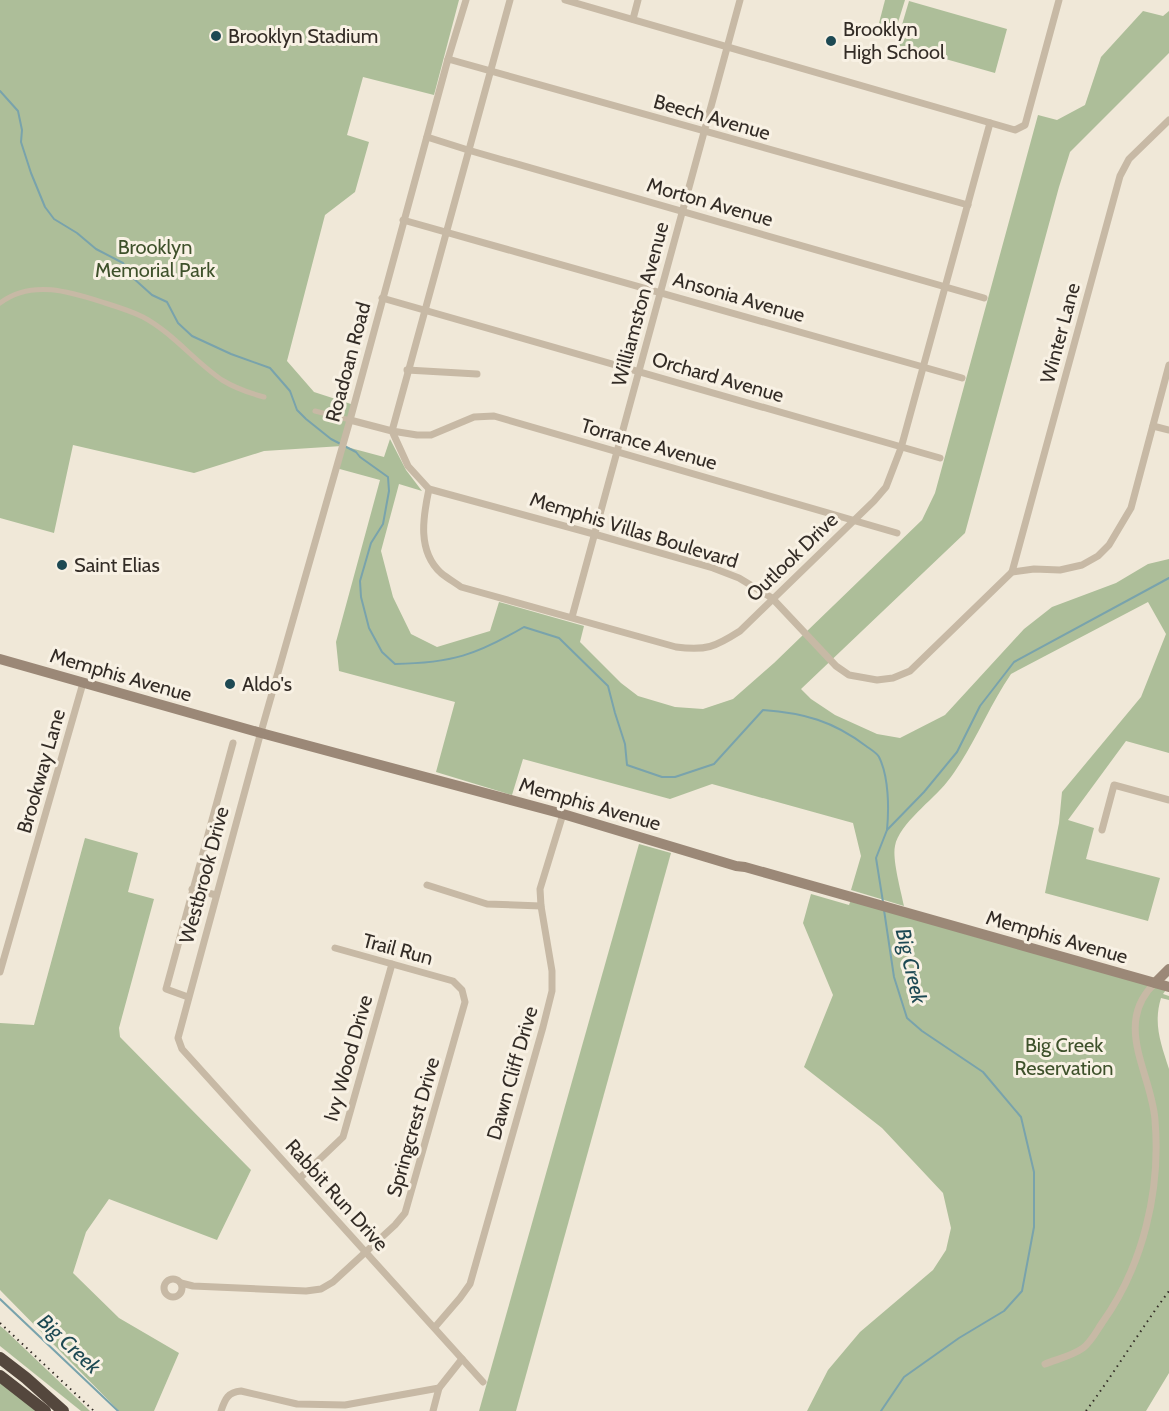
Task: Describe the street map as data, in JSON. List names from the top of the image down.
{
  "streets": {
    "main road": ["Memphis Avenue"],
    "street": [
      "Beech Avenue",
      "Morton Avenue",
      "Ansonia Avenue",
      "Williamston Avenue",
      "Winter Lane",
      "Roadoan Road",
      "Orchard Avenue",
      "Torrance Avenue",
      "Memphis Villas Boulevard",
      "Outlook Drive",
      "Brookway Lane",
      "Westbrook Drive",
      "Trail Run",
      "Ivy Wood Drive",
      "Dawn Cliff Drive",
      "Springcrest Drive",
      "Rabbit Run Drive"
    ]
  },
  "crossings": [
    ["Beech Avenue", "Williamston Avenue"],
    ["Beech Avenue", "Roadoan Road"],
    ["Beech Avenue", "Outlook Drive"],
    ["Morton Avenue", "Williamston Avenue"],
    ["Morton Avenue", "Roadoan Road"],
    ["Morton Avenue", "Outlook Drive"],
    ["Ansonia Avenue", "Williamston Avenue"],
    ["Ansonia Avenue", "Roadoan Road"],
    ["Ansonia Avenue", "Outlook Drive"],
    ["Williamston Avenue", "Orchard Avenue"],
    ["Williamston Avenue", "Torrance Avenue"],
    ["Williamston Avenue", "Memphis Villas Boulevard"],
    ["Williamston Avenue", "Outlook Drive"],
    ["Winter Lane", "Memphis Villas Boulevard"],
    ["Roadoan Road", "Orchard Avenue"],
    ["Roadoan Road", "Memphis Avenue"],
    ["Roadoan Road", "Westbrook Drive"],
    ["Orchard Avenue", "Outlook Drive"],
    ["Torrance Avenue", "Outlook Drive"],
    ["Memphis Villas Boulevard", "Outlook Drive"],
    ["Memphis Avenue", "Brookway Lane"],
    ["Memphis Avenue", "Westbrook Drive"],
    ["Memphis Avenue", "Dawn Cliff Drive"],
    ["Westbrook Drive", "Rabbit Run Drive"],
    ["Trail Run", "Ivy Wood Drive"],
    ["Trail Run", "Springcrest Drive"],
    ["Ivy Wood Drive", "Rabbit Run Drive"],
    ["Dawn Cliff Drive", "Rabbit Run Drive"],
    ["Springcrest Drive", "Rabbit Run Drive"]
  ],
  "water": ["Big Creek"],
  "parks": ["Brooklyn Memorial Park", "Big Creek Reservation"],
  "places": [
    "Brooklyn Stadium",
    "Brooklyn High School",
    "Saint Elias",
    "Aldo's"
  ]
}
